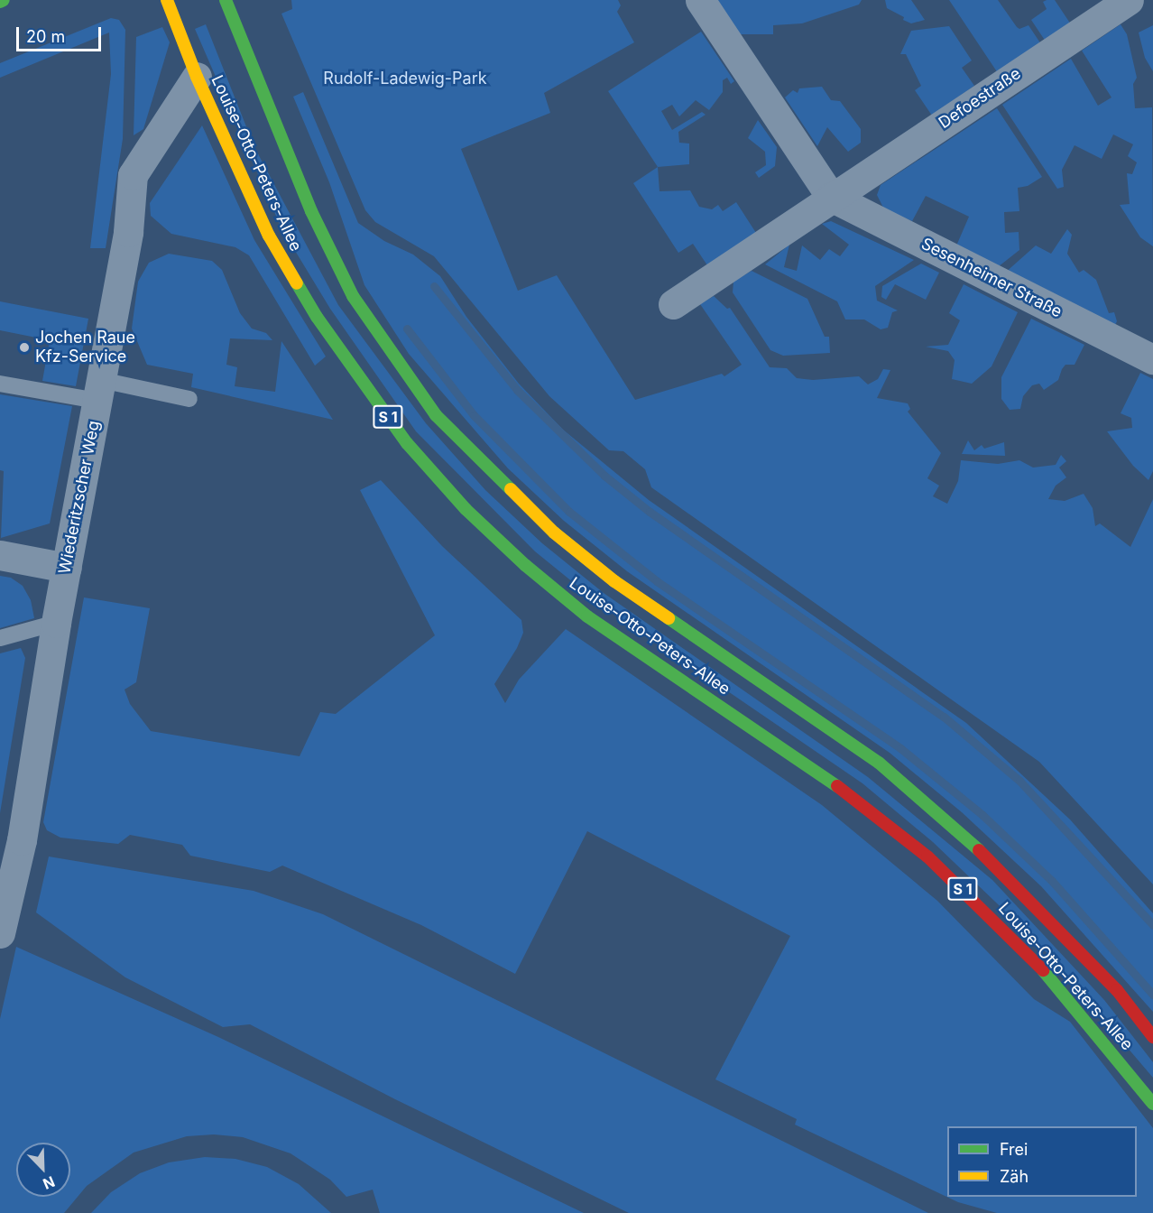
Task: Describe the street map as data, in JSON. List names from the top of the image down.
{
  "streets": {
    "main road": ["Louise-Otto-Peters-Allee", "S 1"],
    "street": ["Defoestraße", "Sesenheimer Straße", "Wiederitzscher Weg"]
  },
  "crossings": [
    ["Defoestraße", "Sesenheimer Straße"],
    ["Louise-Otto-Peters-Allee", "Wiederitzscher Weg"]
  ],
  "parks": ["Rudolf-Ladewig-Park"],
  "places": ["Jochen Raue Kfz-Service"],
  "legend": ["Frei", "Zäh"],
  "scale_bar": "20 m",
  "north": "bottom right"
}
